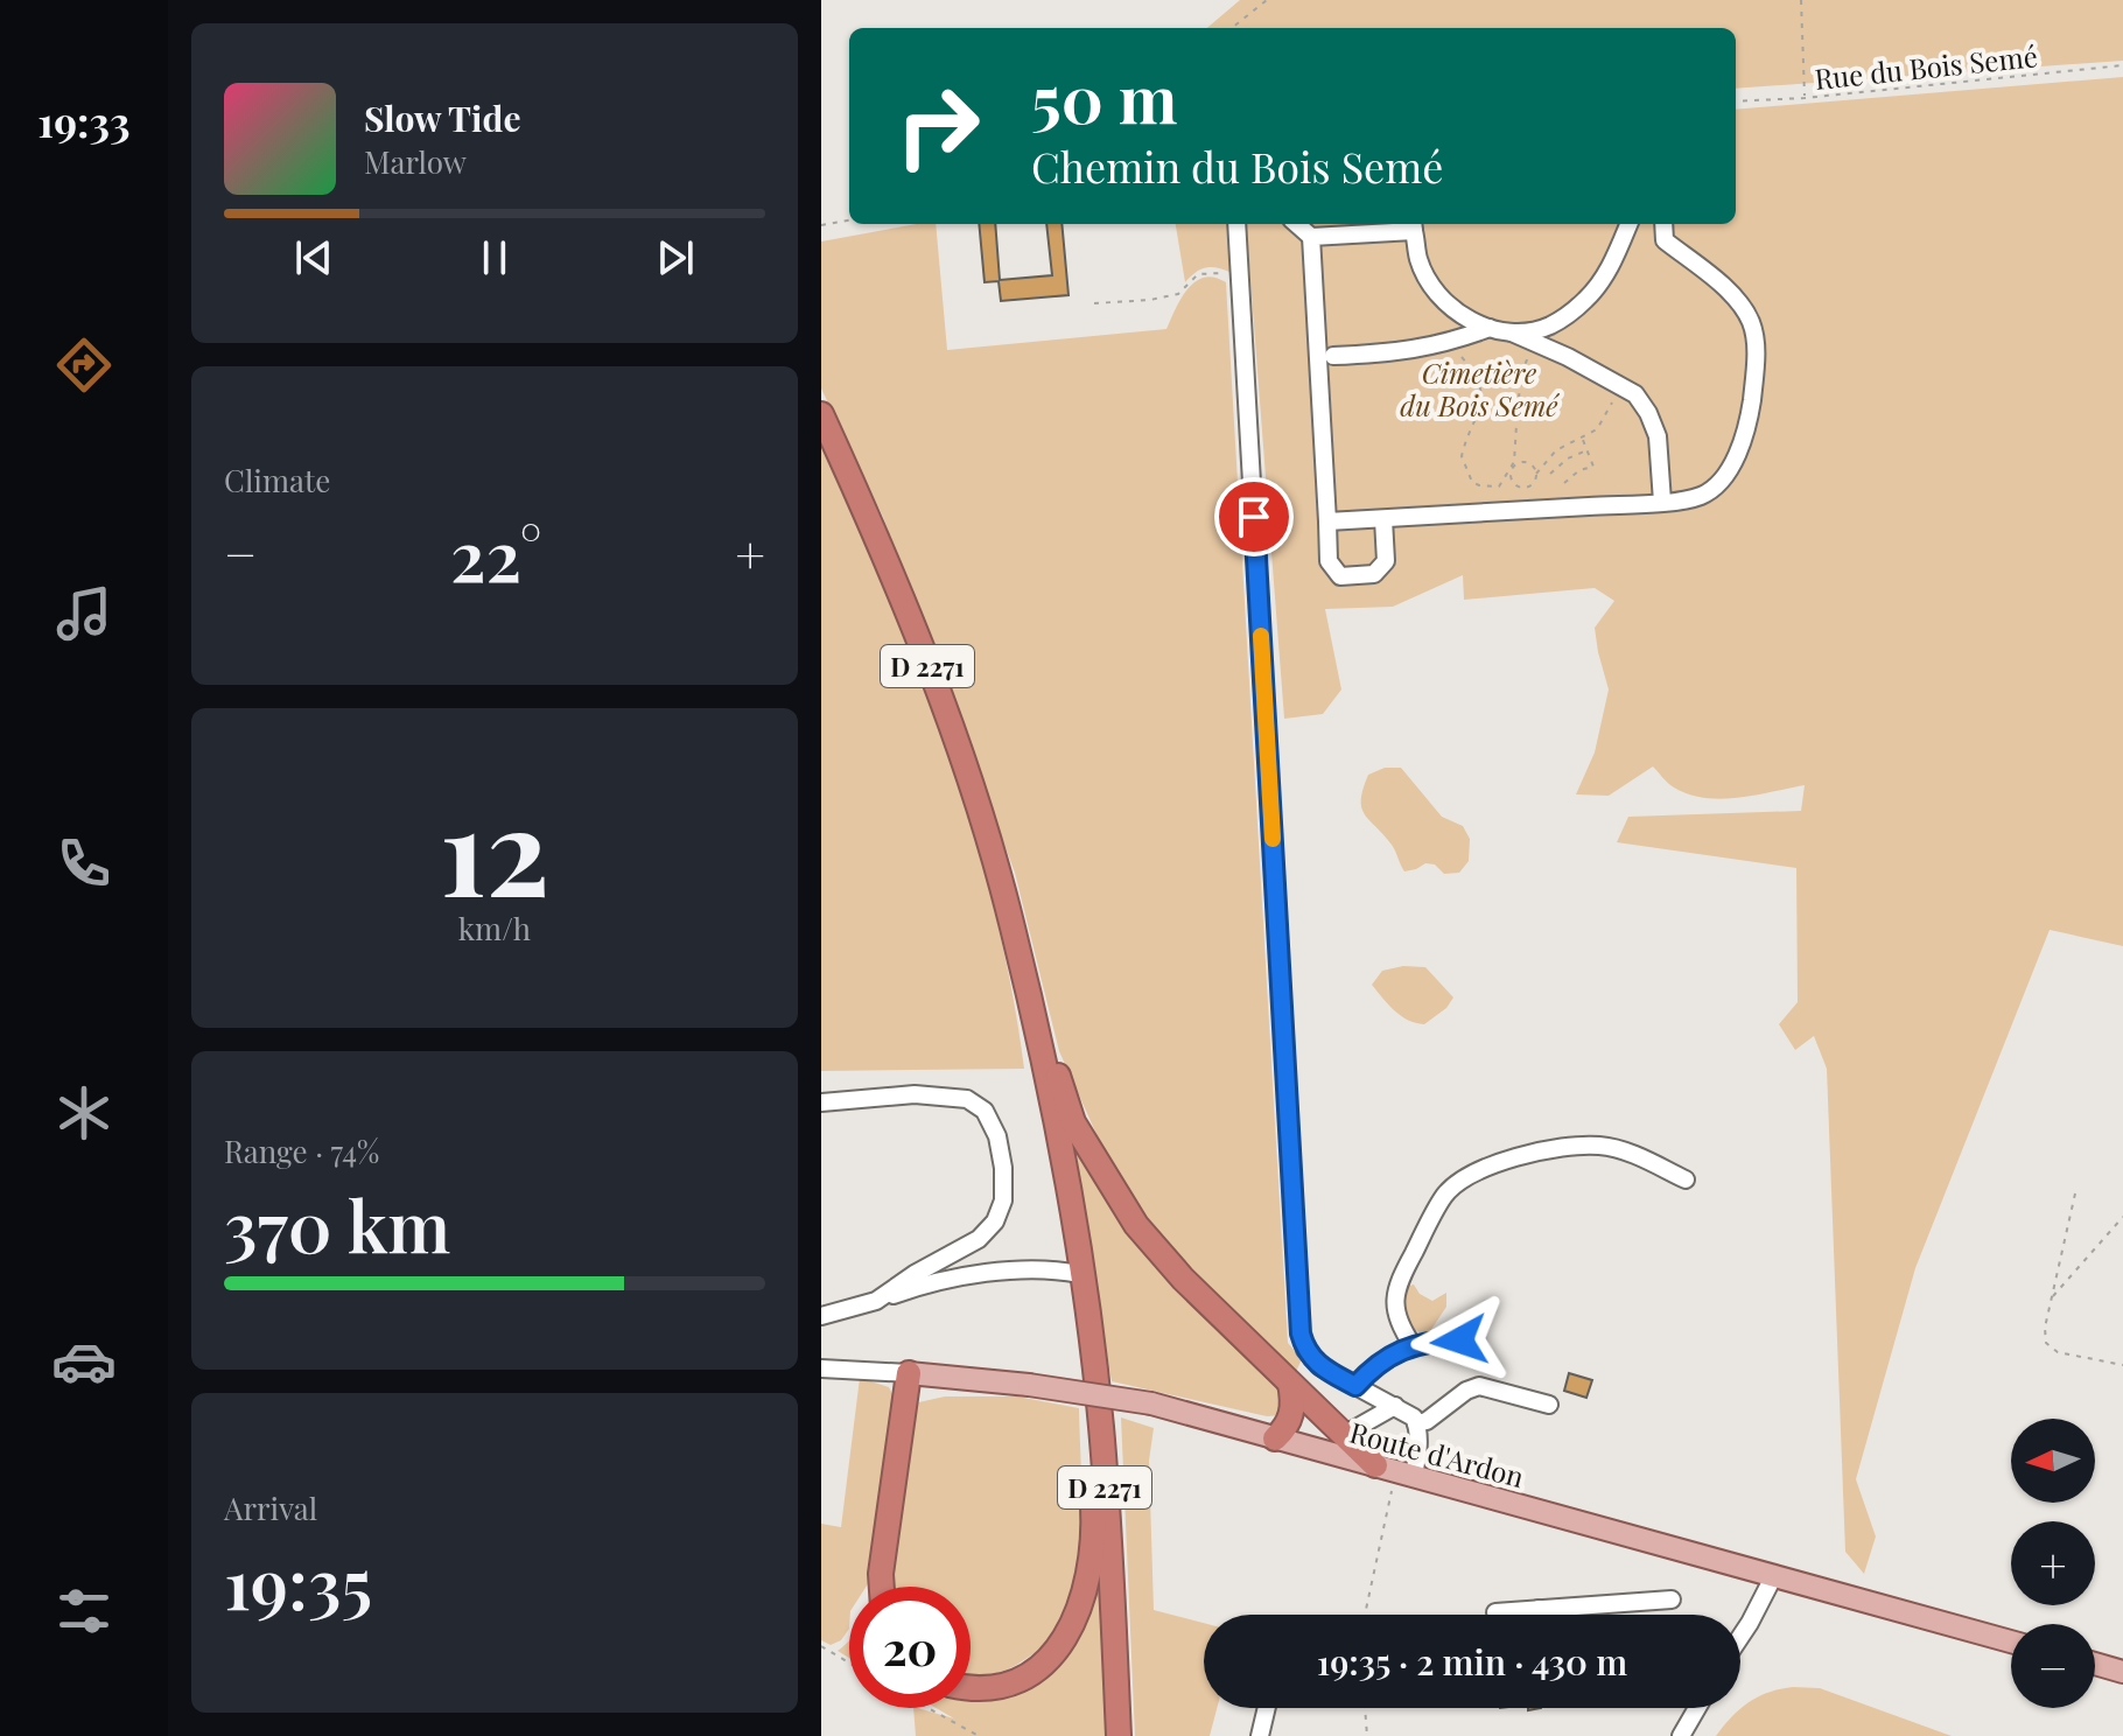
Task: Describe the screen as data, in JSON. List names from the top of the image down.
{
  "streets": {
    "highway": ["D 2271"],
    "main road": ["Route d'Ardon"],
    "path": ["Rue du Bois Semé"]
  },
  "parks": ["Cimetière du Bois Semé"],
  "north": "left",
  "page": {
    "tabs": "19:33",
    "turn": ["50 m", "Chemin du Bois Semé"],
    "song": ["Slow Tide", "Marlow"],
    "tile": [
      "Climate",
      ["12", "km/h"],
      ["Range · 74%", "370 km"],
      ["Arrival", "19:35"]
    ],
    "heat": ["−", "22°", "+"],
    "map_buttons": ["+", "−"],
    "limit": "20",
    "trip": "19:35 · 2 min · 430 m"
  }
}
